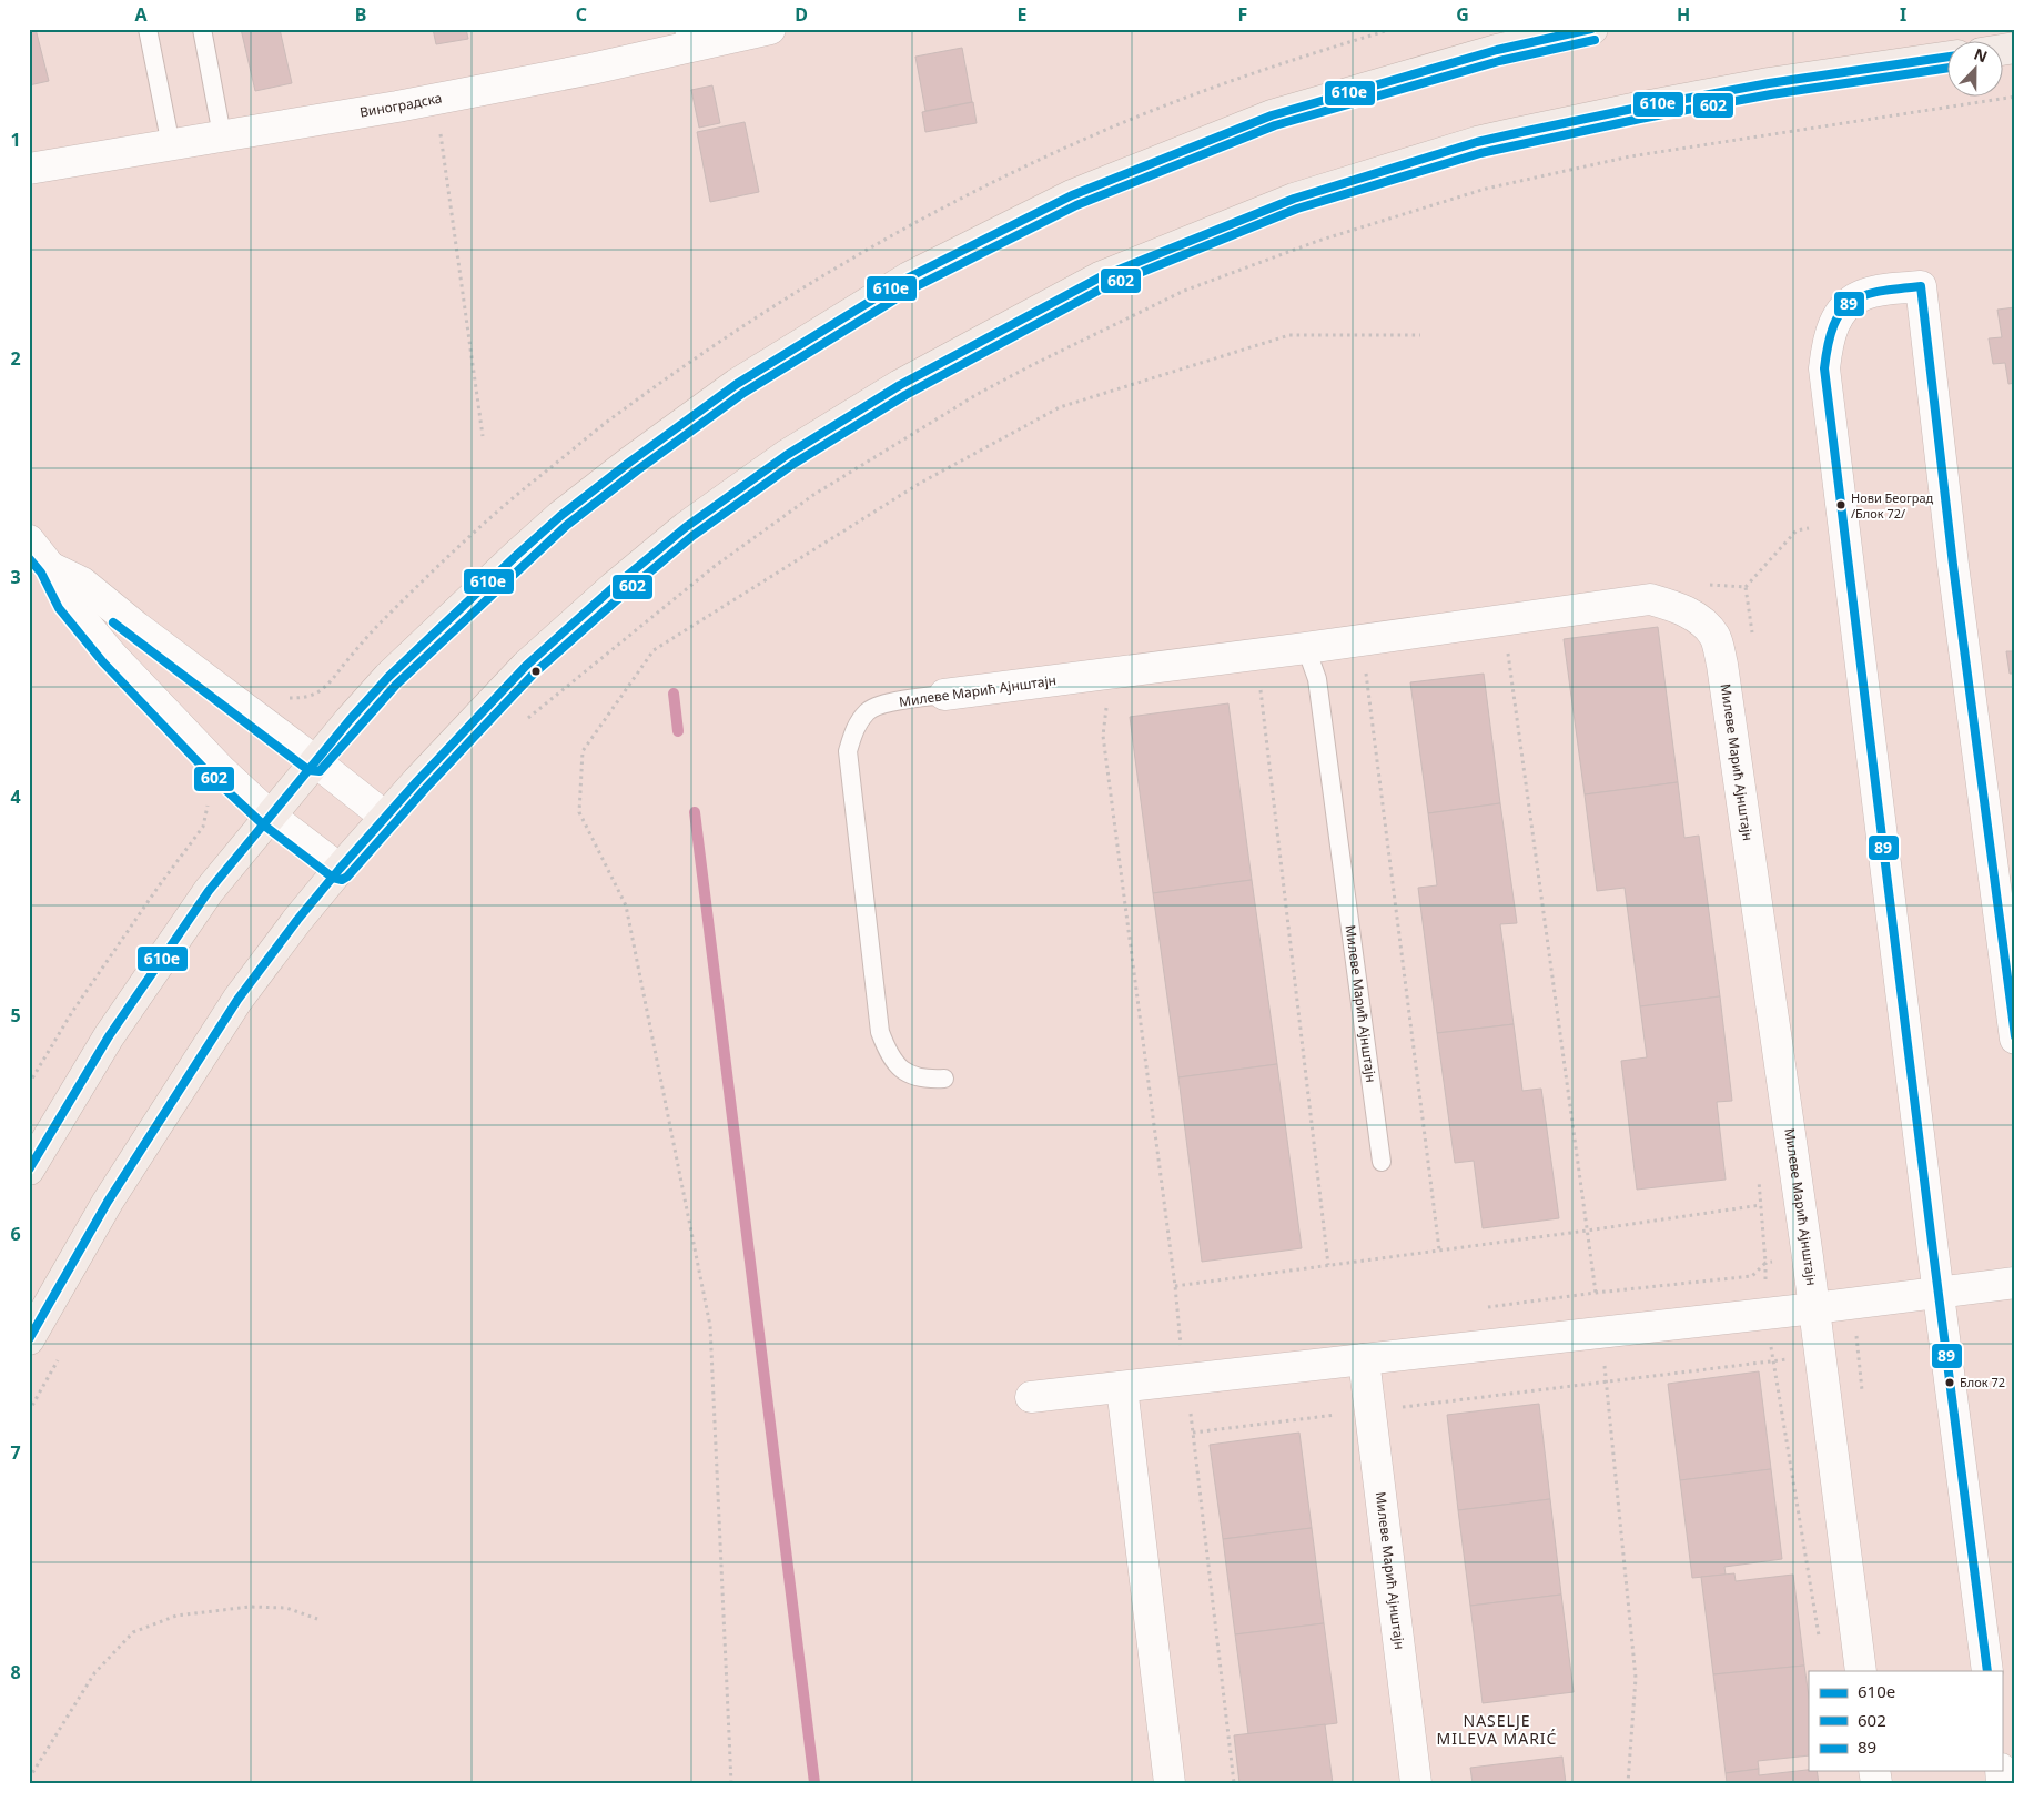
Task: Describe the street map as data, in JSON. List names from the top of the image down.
{
  "streets": {
    "street": ["Виноградска", "Милеве Марић Ајнштајн"]
  },
  "districts": ["NASELJE MILEVA MARIĆ"],
  "places": ["Нови Београд /Блок 72/", "Блок 72"],
  "lines": ["transit line 610e", "transit line 602", "transit line 89"],
  "legend": ["610e", "602", "89"],
  "north": "top",
  "grid": {
    "columns": [
      "A",
      "B",
      "C",
      "D",
      "E",
      "F",
      "G",
      "H",
      "I"
    ],
    "rows": [
      "1",
      "2",
      "3",
      "4",
      "5",
      "6",
      "7",
      "8"
    ]
  }
}
